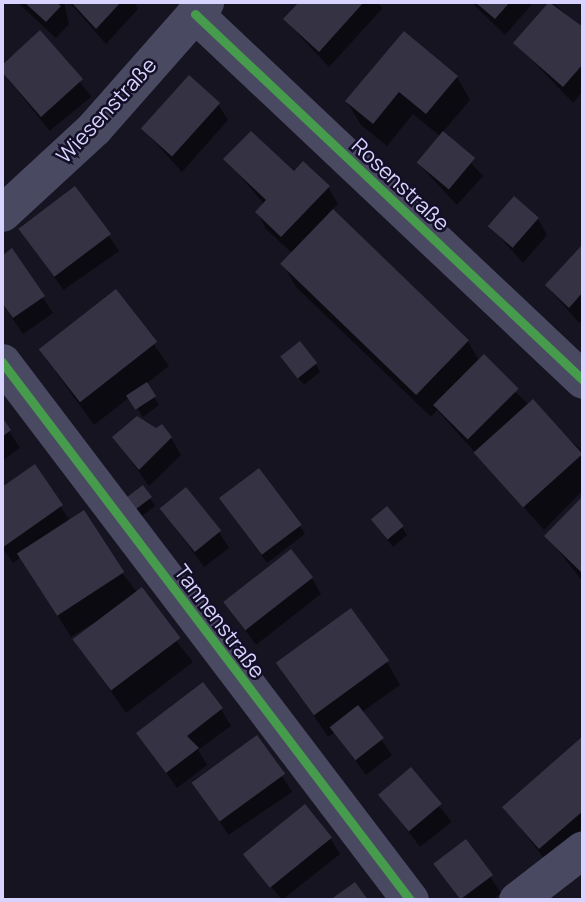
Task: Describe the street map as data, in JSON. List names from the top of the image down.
{
  "streets": {
    "street": ["Wiesenstraße", "Rosenstraße", "Tannenstraße"]
  },
  "crossings": [
    ["Wiesenstraße", "Rosenstraße"]
  ]
}
